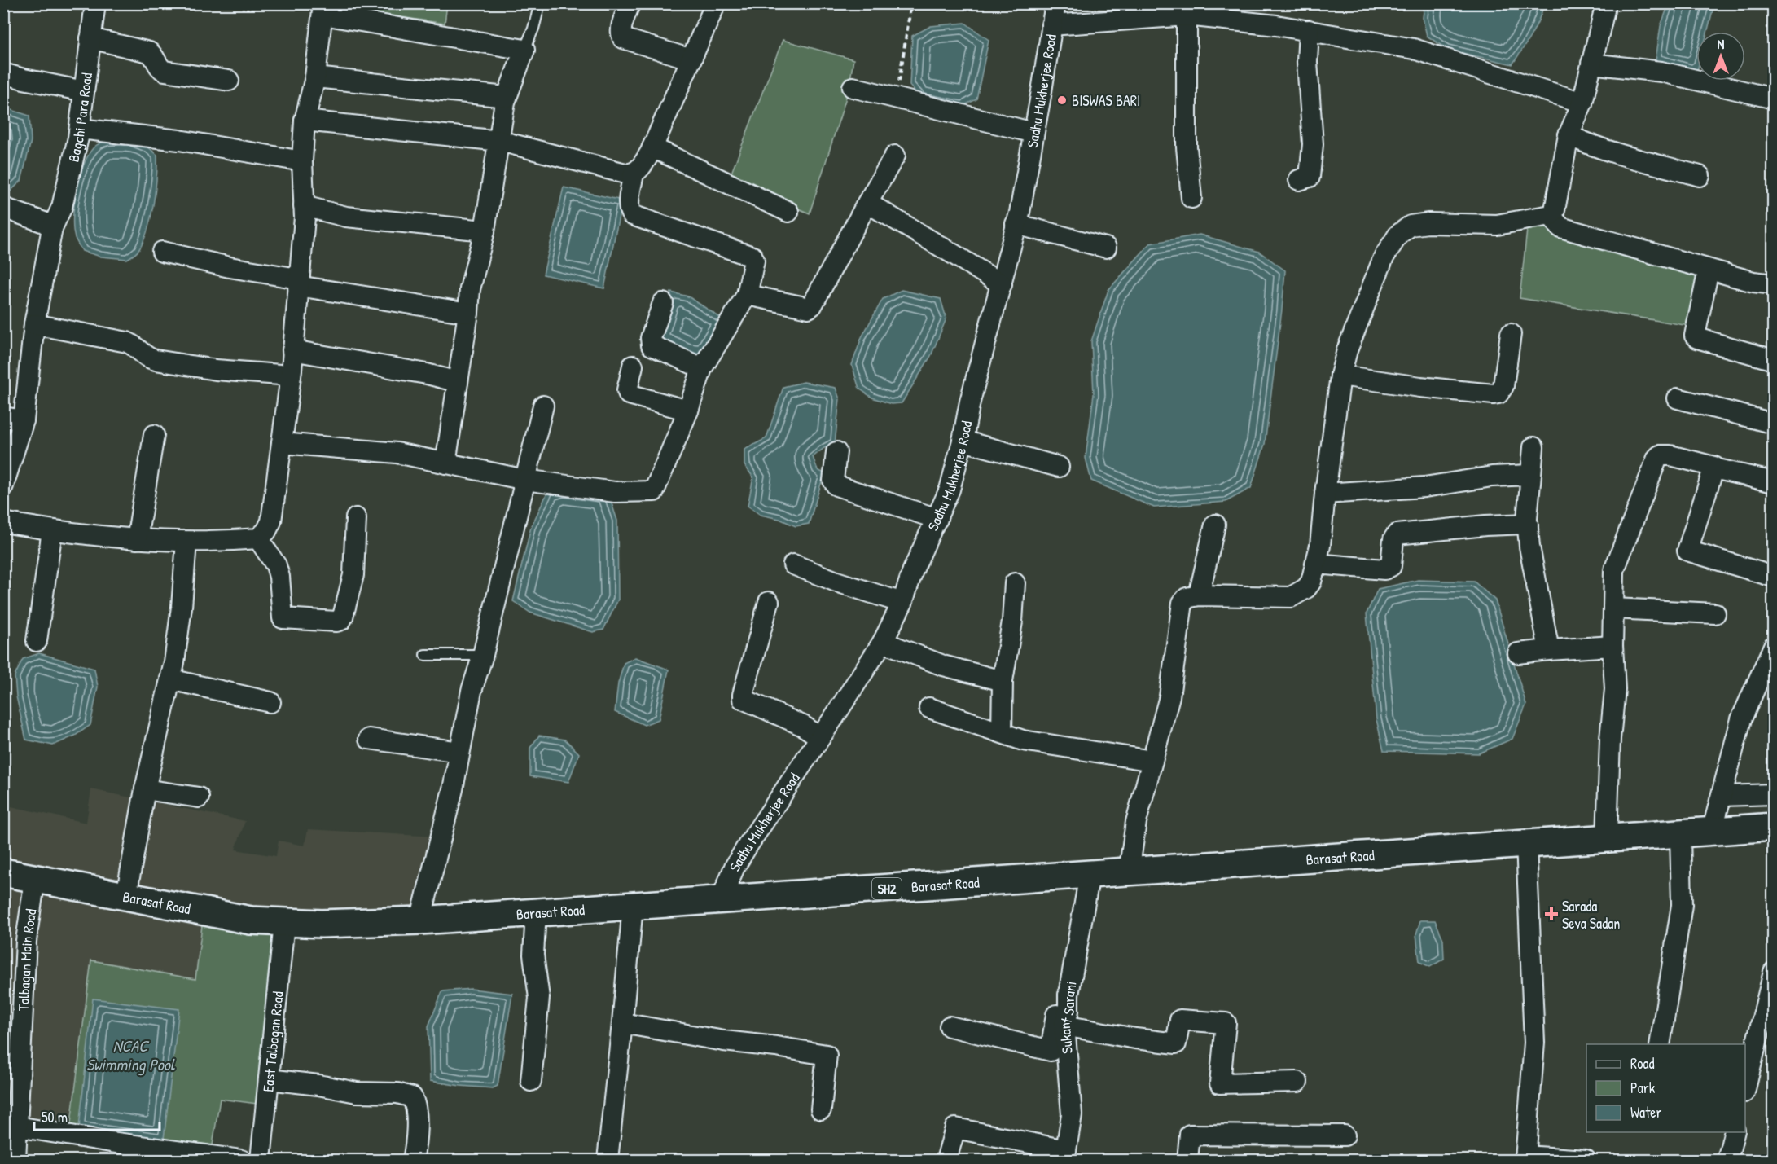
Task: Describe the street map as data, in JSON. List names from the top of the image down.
{
  "streets": {
    "main road": ["Barasat Road", "SH2"],
    "street": [
      "Sadhu Mukherjee Road",
      "Bagchi Para Road",
      "Talbagan Main Road",
      "Sukant Sarani",
      "East Talbagan Road"
    ]
  },
  "crossings": [
    ["Sadhu Mukherjee Road", "Barasat Road"],
    ["Barasat Road", "Talbagan Main Road"],
    ["Barasat Road", "Sukant Sarani"],
    ["Barasat Road", "East Talbagan Road"]
  ],
  "water": ["NCAC Swimming Pool"],
  "places": {
    "other": ["BISWAS BARI"],
    "health": ["Sarada Seva Sadan"]
  },
  "legend": ["Road", "Park", "Water"],
  "scale_bar": "50 m",
  "north": "top"
}
